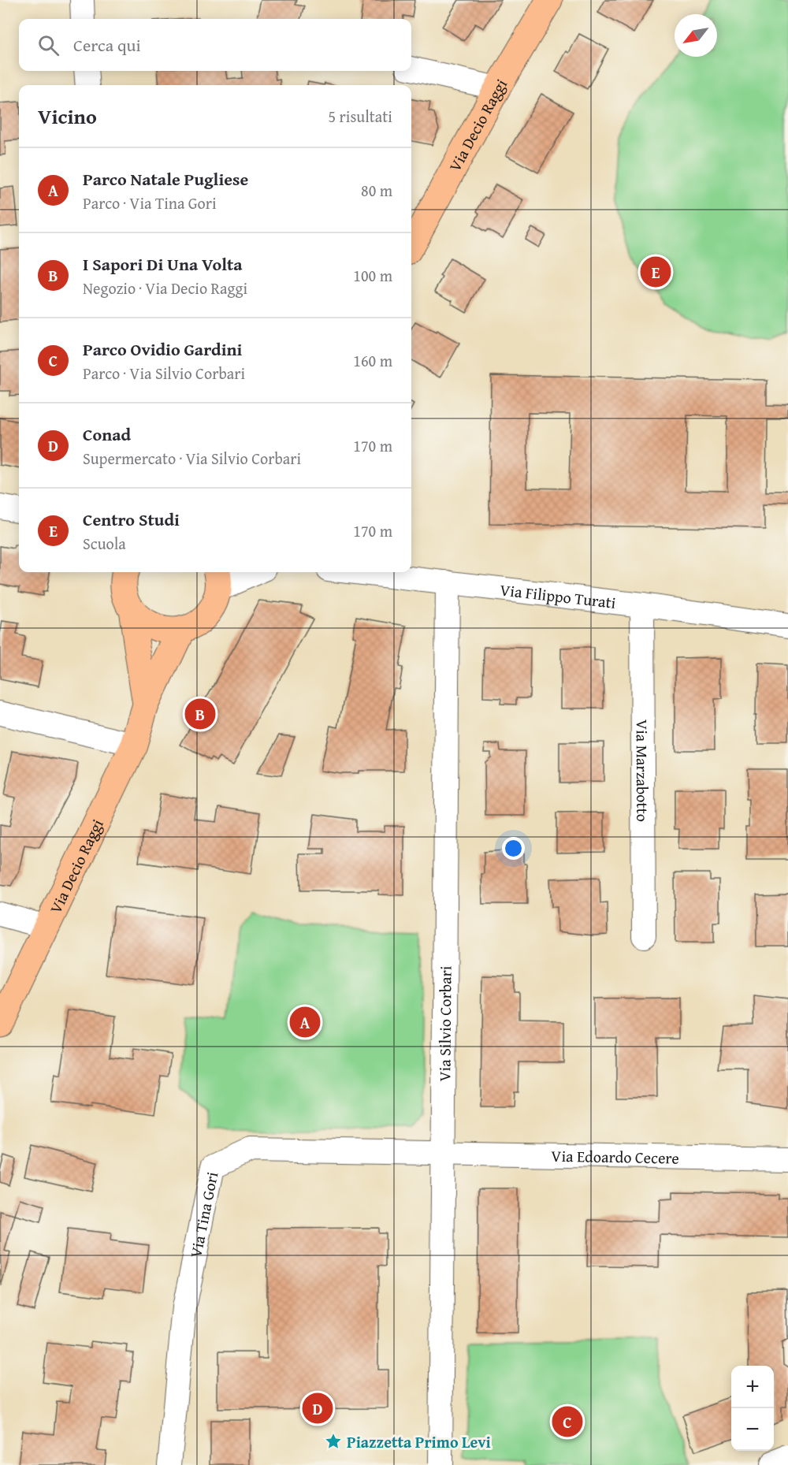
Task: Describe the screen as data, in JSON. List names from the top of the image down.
{
  "streets": {
    "main road": ["Via Decio Raggi"],
    "street": [
      "Via Filippo Turati",
      "Via Marzabotto",
      "Via Silvio Corbari",
      "Via Edoardo Cecere",
      "Via Tina Gori"
    ]
  },
  "crossings": [
    ["Via Filippo Turati", "Via Marzabotto"],
    ["Via Filippo Turati", "Via Silvio Corbari"],
    ["Via Silvio Corbari", "Via Edoardo Cecere"],
    ["Via Silvio Corbari", "Via Tina Gori"],
    ["Via Edoardo Cecere", "Via Tina Gori"]
  ],
  "places": {
    "place": ["Piazzetta Primo Levi"]
  },
  "north": "bottom left",
  "page": {
    "search": "Cerca qui",
    "heading": ["Vicino", "5 risultati"],
    "list": [
      {
        "mark": "A",
        "name": "Parco Natale Pugliese",
        "note": "Parco · Via Tina Gori",
        "value": "80 m"
      },
      {
        "mark": "B",
        "name": "I Sapori Di Una Volta",
        "note": "Negozio · Via Decio Raggi",
        "value": "100 m"
      },
      {
        "mark": "C",
        "name": "Parco Ovidio Gardini",
        "note": "Parco · Via Silvio Corbari",
        "value": "160 m"
      },
      {
        "mark": "D",
        "name": "Conad",
        "note": "Supermercato · Via Silvio Corbari",
        "value": "170 m"
      },
      {
        "mark": "E",
        "name": "Centro Studi",
        "note": "Scuola",
        "value": "170 m"
      }
    ],
    "pins": [
      "E",
      "B",
      "A",
      "D",
      "C"
    ],
    "map_buttons": ["+", "−"]
  }
}
